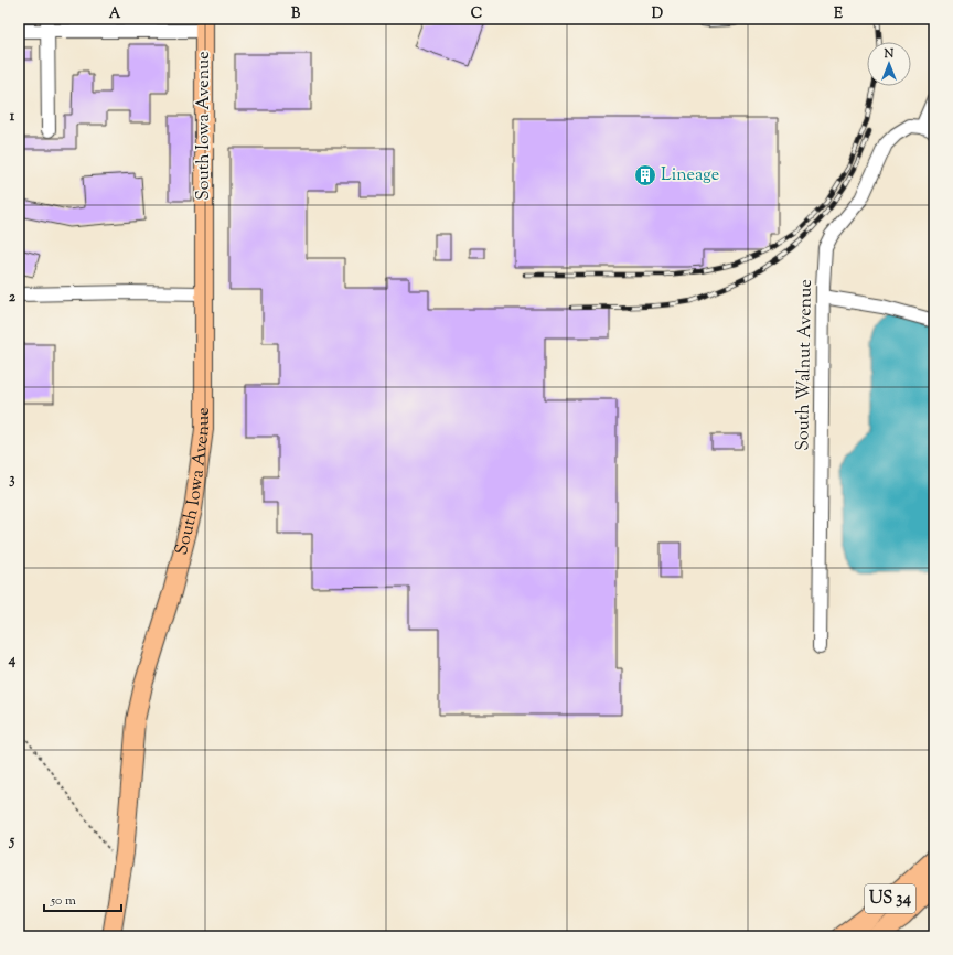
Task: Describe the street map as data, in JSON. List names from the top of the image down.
{
  "streets": {
    "highway": ["US 34"],
    "main road": ["South Iowa Avenue"],
    "street": ["South Walnut Avenue"]
  },
  "places": {
    "building": ["Lineage"]
  },
  "scale_bar": "50 m",
  "north": "top",
  "grid": {
    "columns": [
      "A",
      "B",
      "C",
      "D",
      "E"
    ],
    "rows": [
      "1",
      "2",
      "3",
      "4",
      "5"
    ]
  }
}
